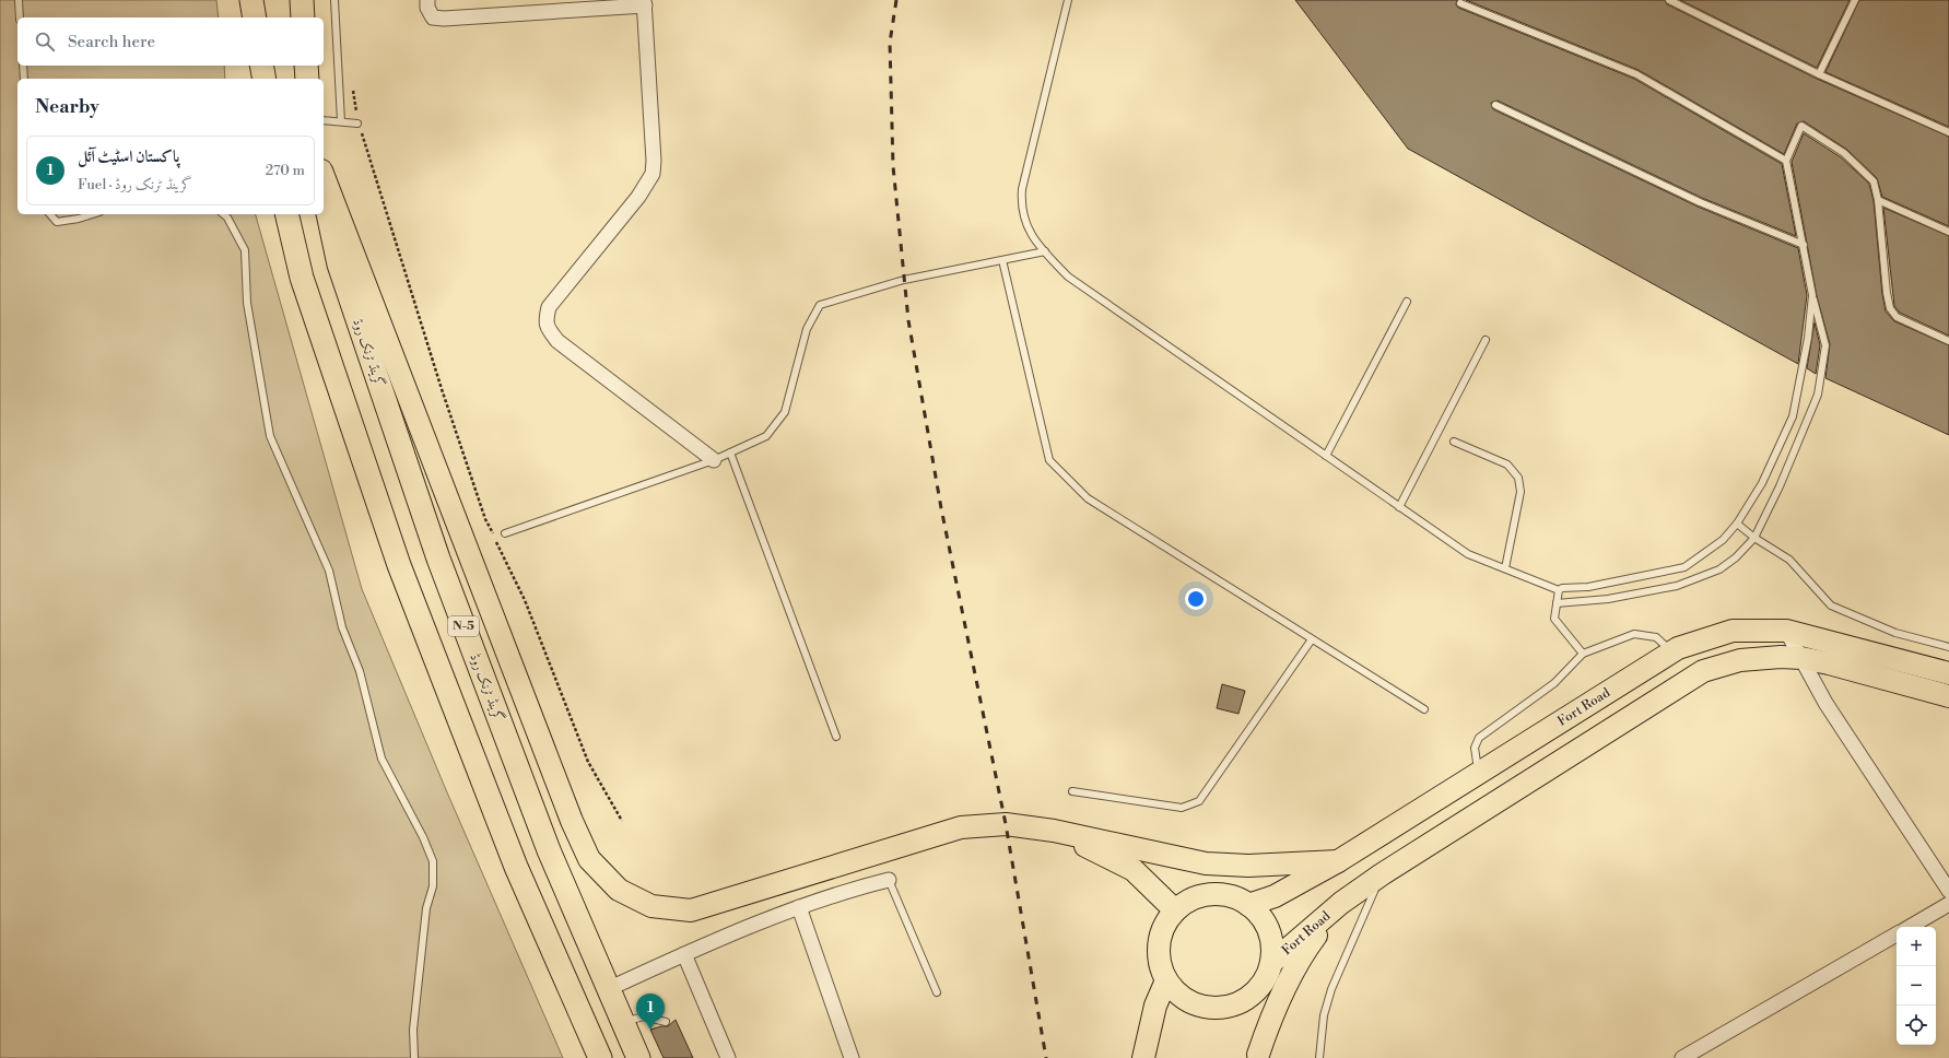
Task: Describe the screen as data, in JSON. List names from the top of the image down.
{
  "streets": {
    "highway": ["گرینڈ ٹرنک روڈ", "N-5"],
    "main road": ["Fort Road"]
  },
  "page": {
    "search": "Search here",
    "heading": "Nearby",
    "list": [
      {
        "mark": "1",
        "name": "پاکستان اسٹیٹ آئل",
        "note": "Fuel · گرینڈ ٹرنک روڈ",
        "value": "270 m"
      }
    ],
    "map_buttons": ["+", "−"],
    "pins": "1"
  }
}
